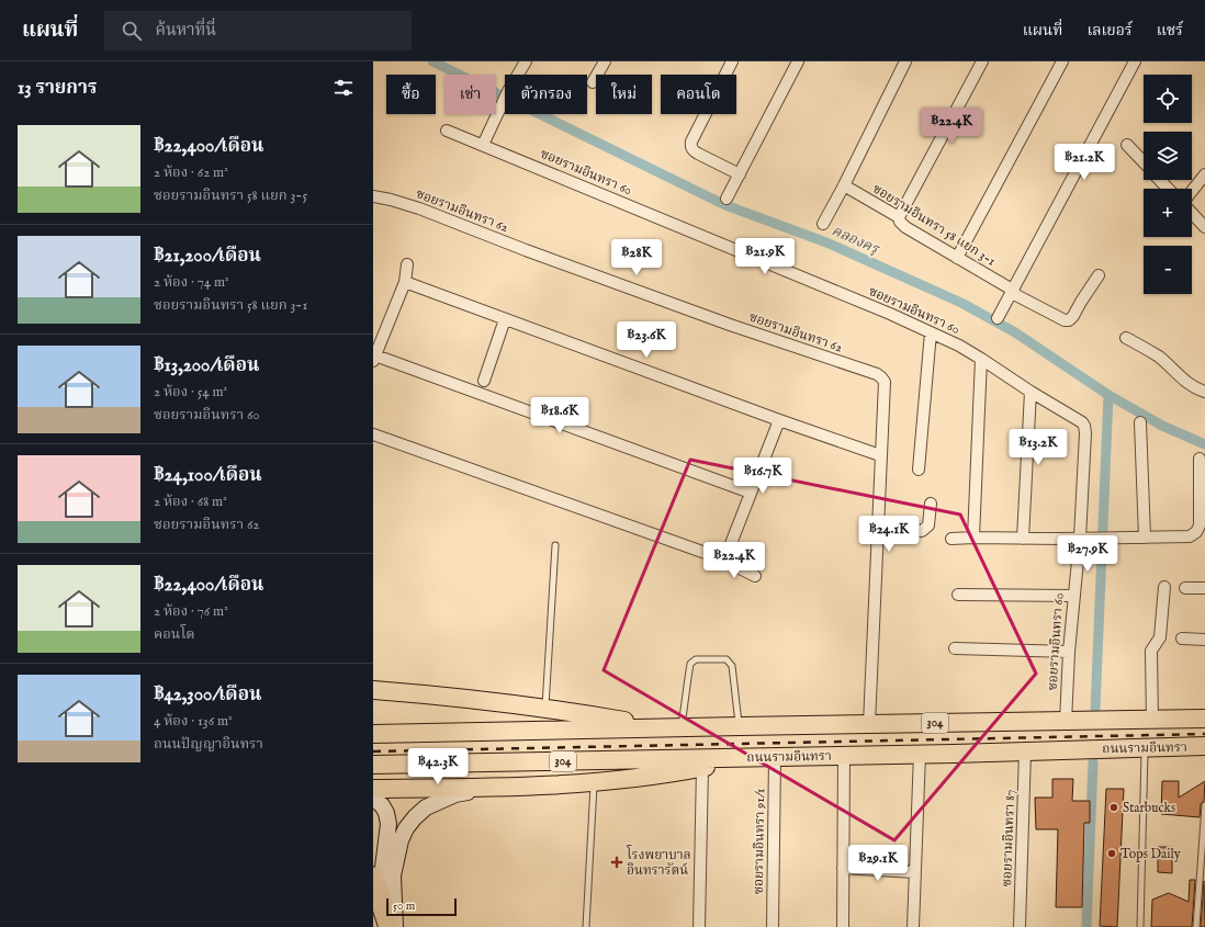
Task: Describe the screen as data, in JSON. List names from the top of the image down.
{
  "streets": {
    "main road": ["304", "ถนนรามอินทรา"],
    "street": [
      "ซอยรามอินทรา 60",
      "ซอยรามอินทรา 62",
      "ซอยรามอินทรา 58 แยก 3-1",
      "ซอยรามอินทรา 87",
      "ซอยรามอินทรา 91/1"
    ]
  },
  "crossings": [
    ["ซอยรามอินทรา 60", "304"],
    ["ซอยรามอินทรา 62", "304"],
    ["ถนนรามอินทรา", "ซอยรามอินทรา 87"],
    ["ถนนรามอินทรา", "ซอยรามอินทรา 91/1"]
  ],
  "water": ["คลองครุ"],
  "places": {
    "other": ["Starbucks", "Tops Daily"],
    "health": ["โรงพยาบาล อินทรารัตน์"]
  },
  "scale_bar": "50 m",
  "page": {
    "header": "แผนที่",
    "search": "ค้นหาที่นี่",
    "nav": ["แผนที่", "เลเยอร์", "แชร์"],
    "heading": "13 รายการ",
    "map_buttons": ["+", "−"],
    "chip": [
      "ซื้อ",
      "เช่า",
      "ตัวกรอง",
      "ใหม่",
      "คอนโด"
    ],
    "price": [
      "฿22.4K",
      "฿21.2K",
      "฿21.9K",
      "฿28K",
      "฿23.6K",
      "฿18.6K",
      "฿13.2K",
      "฿16.7K",
      "฿24.1K",
      "฿27.9K",
      "฿22.4K",
      "฿42.3K",
      "฿29.1K"
    ],
    "list": [
      {
        "name": "฿22,400/เดือน",
        "note": "2 ห้อง · 62 m² · ซอยรามอินทรา 58 แยก 3-5"
      },
      {
        "name": "฿21,200/เดือน",
        "note": "2 ห้อง · 74 m² · ซอยรามอินทรา 58 แยก 3-1"
      },
      {
        "name": "฿13,200/เดือน",
        "note": "2 ห้อง · 54 m² · ซอยรามอินทรา 60"
      },
      {
        "name": "฿24,100/เดือน",
        "note": "2 ห้อง · 68 m² · ซอยรามอินทรา 62"
      },
      {
        "name": "฿22,400/เดือน",
        "note": "2 ห้อง · 76 m² · คอนโด"
      },
      {
        "name": "฿42,300/เดือน",
        "note": "4 ห้อง · 136 m² · ถนนปัญญาอินทรา"
      }
    ],
    "scale": "50 m"
  }
}
